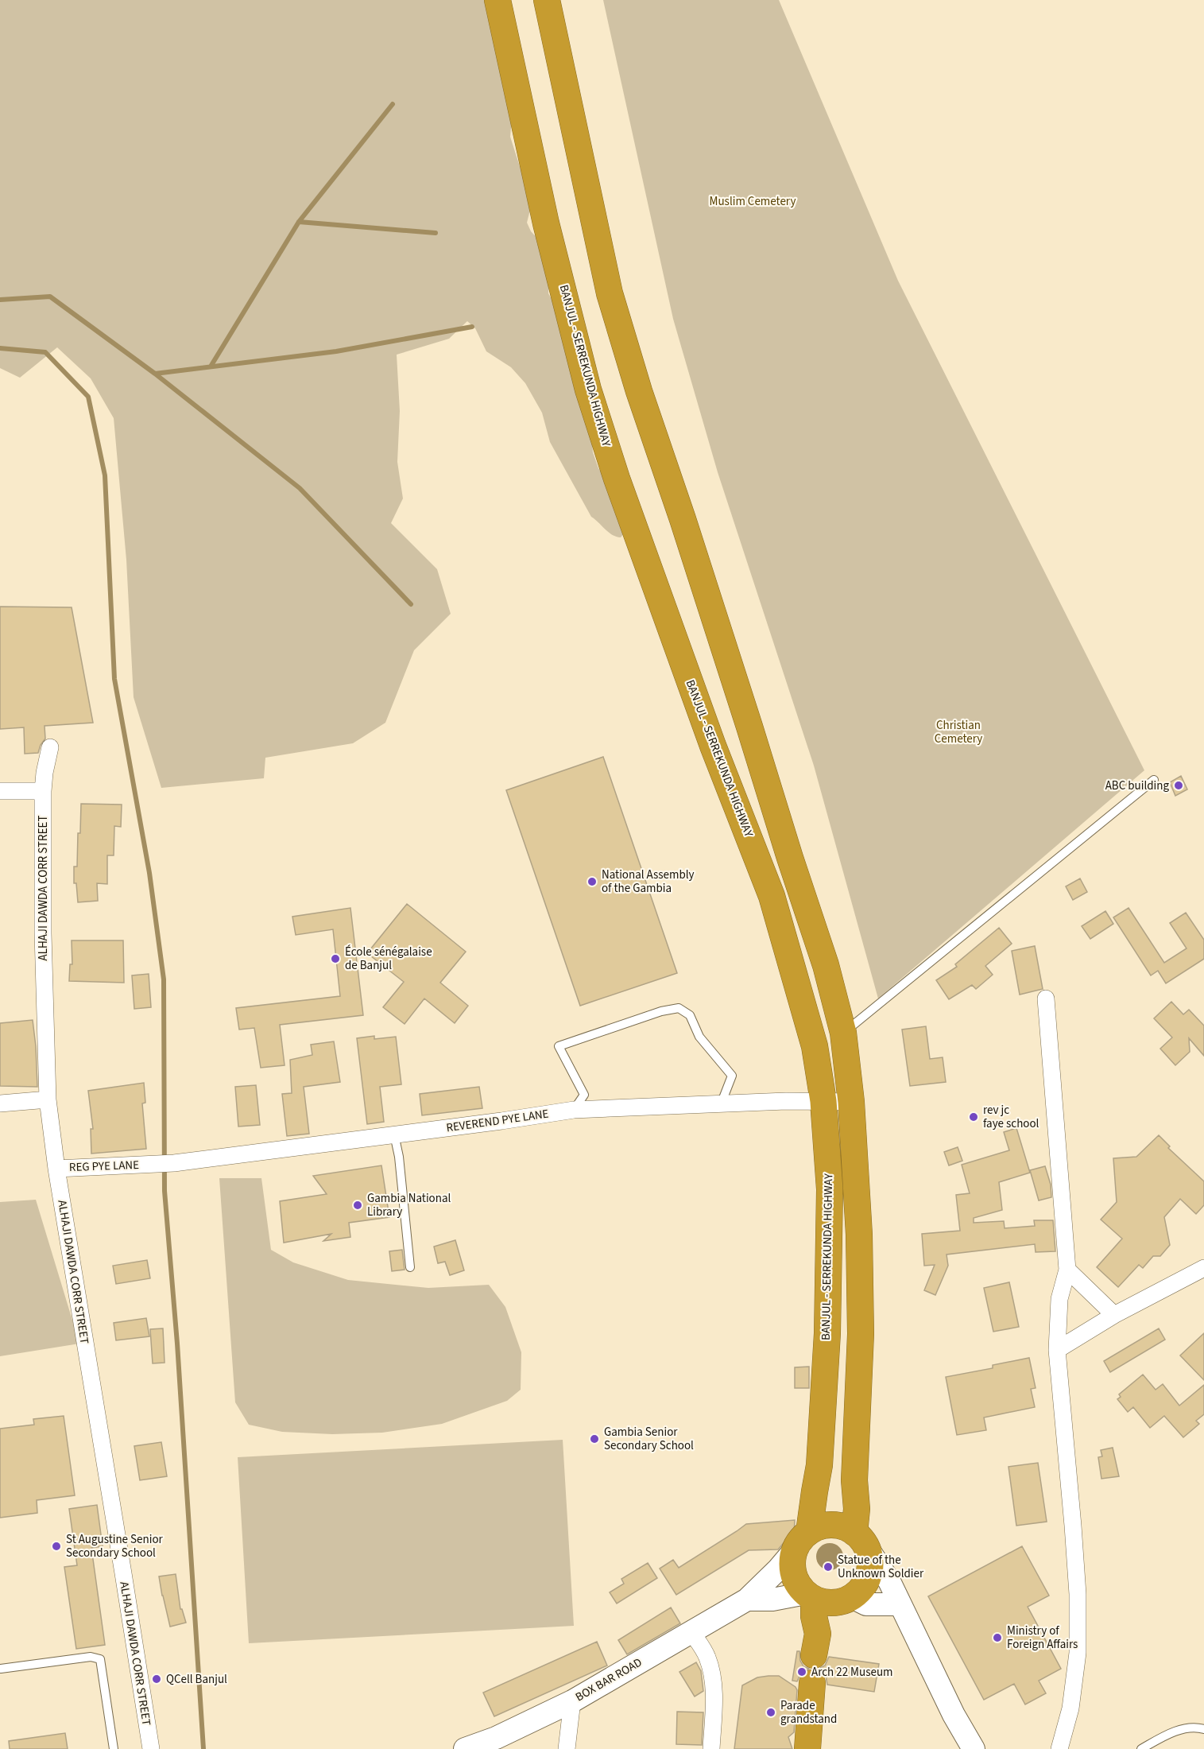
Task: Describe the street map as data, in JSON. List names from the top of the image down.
{
  "streets": {
    "highway": ["BANJUL - SERREKUNDA HIGHWAY"],
    "street": [
      "ALHAJI DAWDA CORR STREET",
      "REVEREND PYE LANE",
      "REG PYE LANE",
      "BOX BAR ROAD"
    ]
  },
  "crossings": [
    ["BANJUL - SERREKUNDA HIGHWAY", "REVEREND PYE LANE"],
    ["BANJUL - SERREKUNDA HIGHWAY", "BOX BAR ROAD"],
    ["ALHAJI DAWDA CORR STREET", "REG PYE LANE"],
    ["REVEREND PYE LANE", "REG PYE LANE"]
  ],
  "parks": ["Muslim Cemetery", "Christian Cemetery"],
  "places": [
    "ABC building",
    "National Assembly of the Gambia",
    "École sénégalaise de Banjul",
    "rev jc faye school",
    "Gambia National Library",
    "Gambia Senior Secondary School",
    "St Augustine Senior Secondary School",
    "Statue of the Unknown Soldier",
    "Ministry of Foreign Affairs",
    "Arch 22 Museum",
    "QCell Banjul",
    "Parade grandstand"
  ]
}
